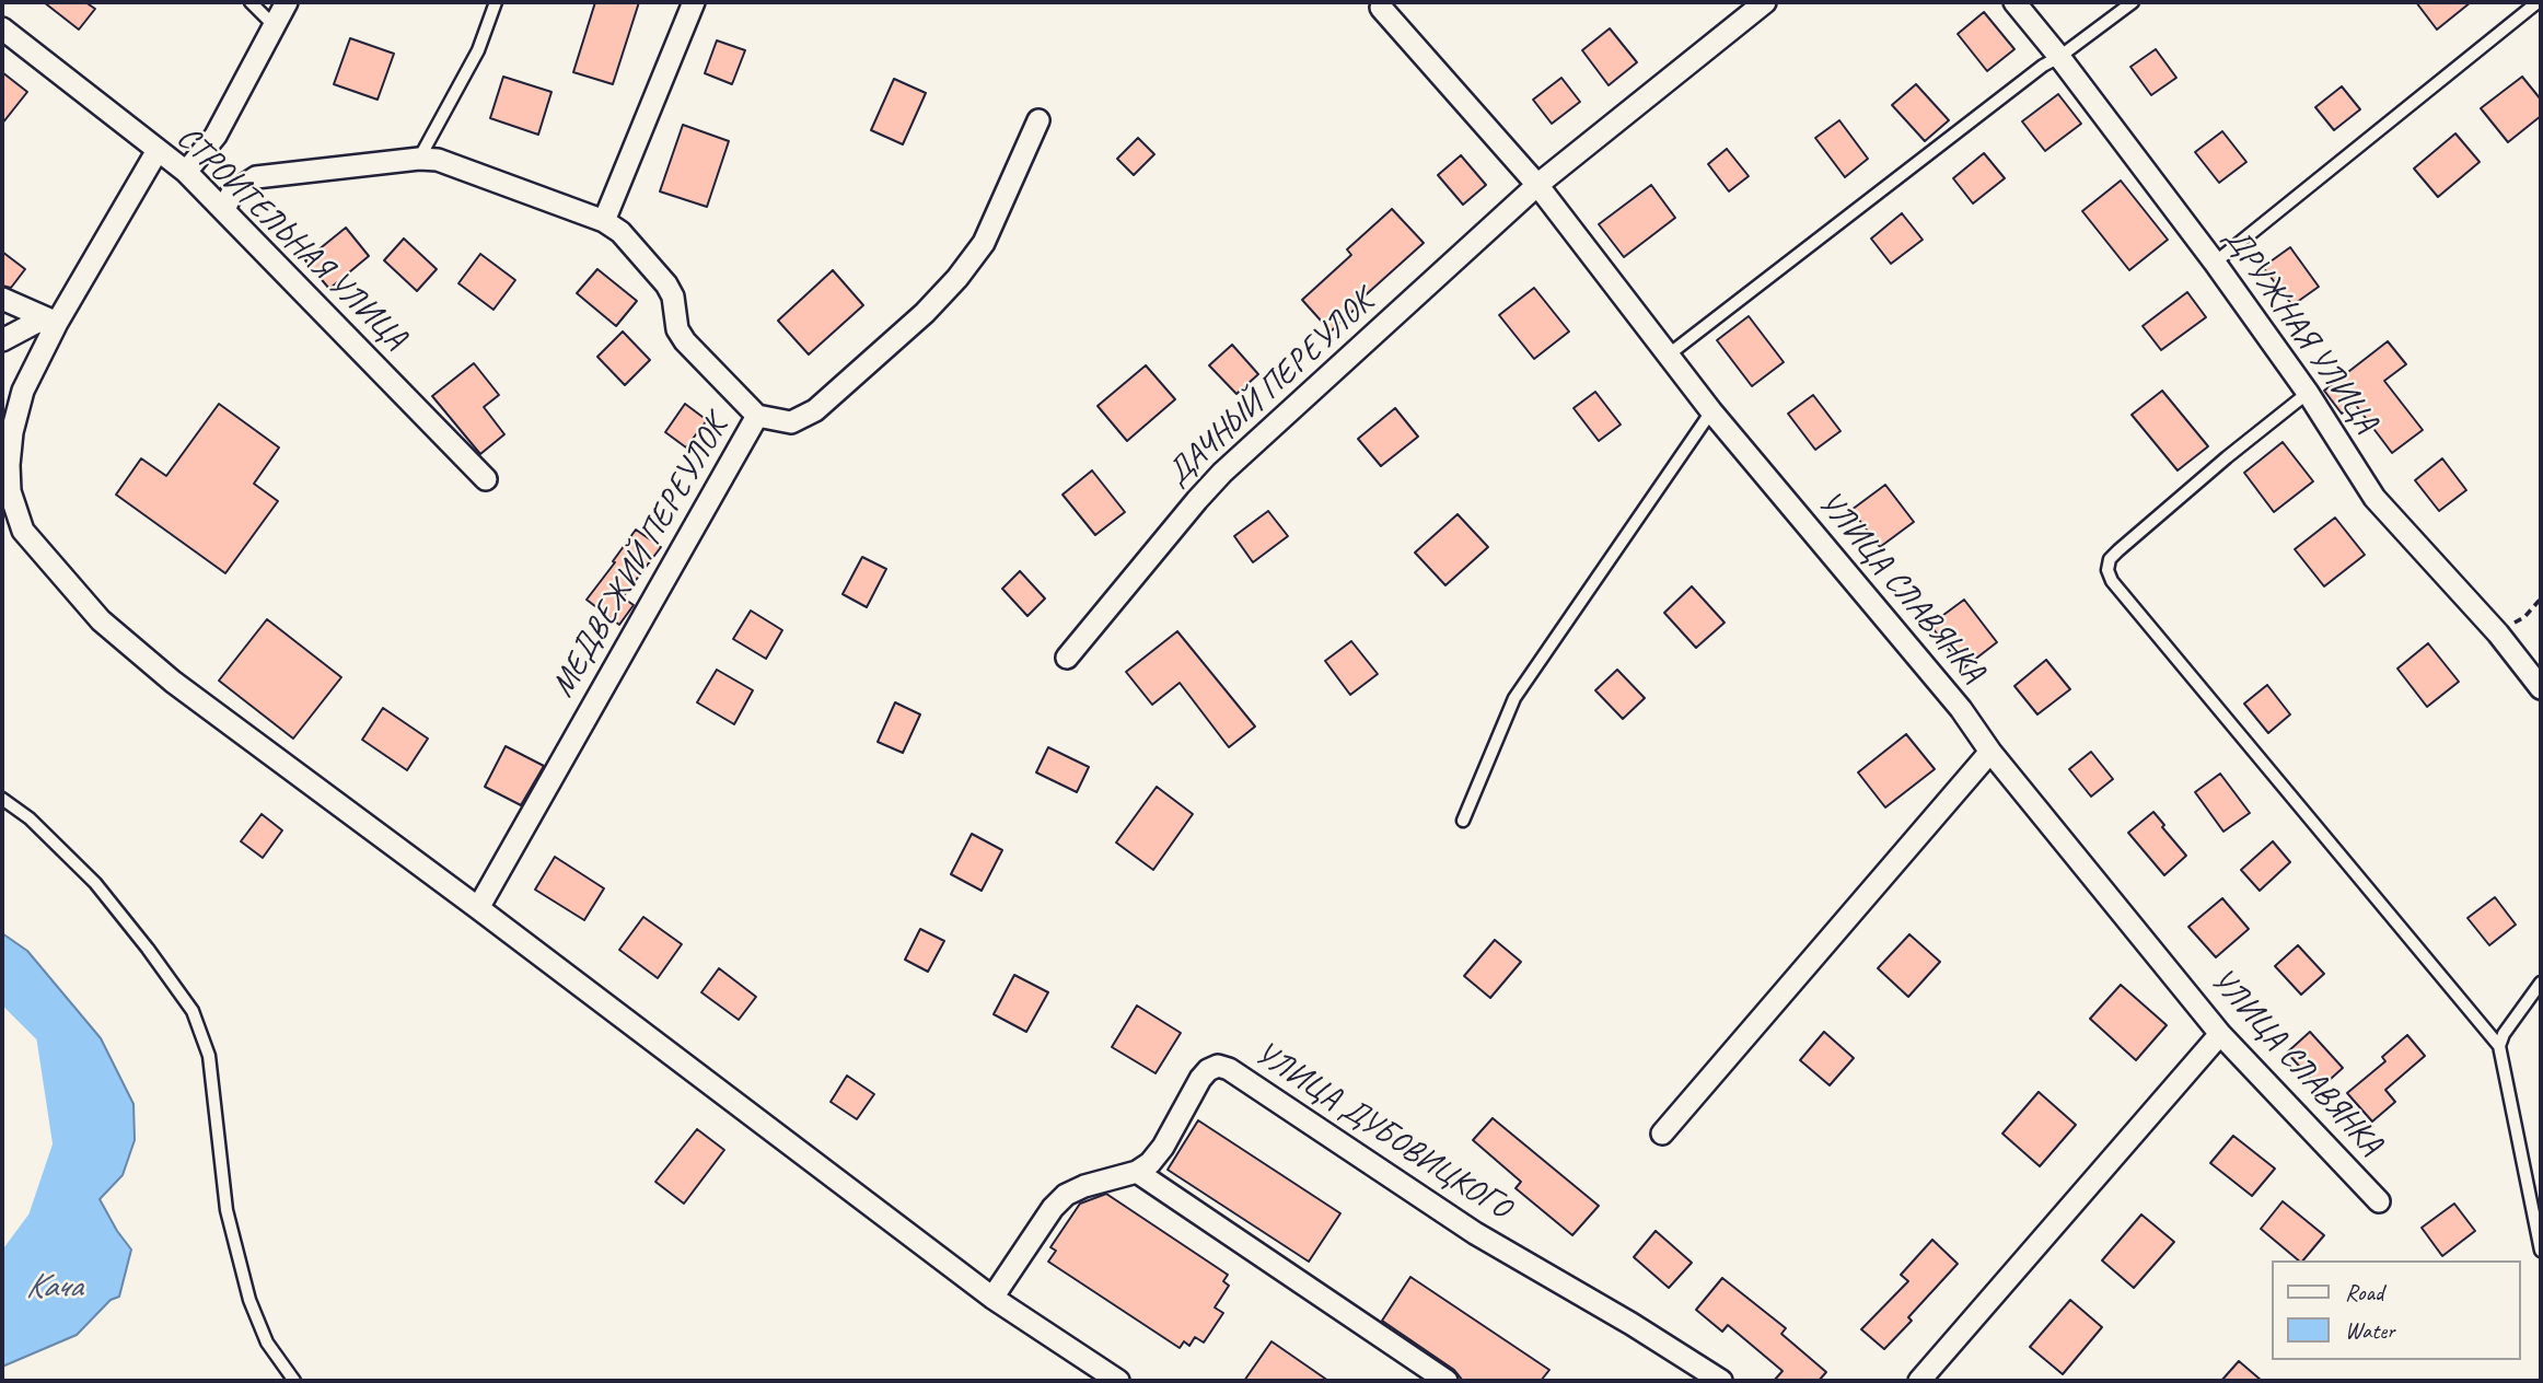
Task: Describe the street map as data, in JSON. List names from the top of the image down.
{
  "streets": {
    "street": [
      "СТРОИТЕЛЬНАЯ УЛИЦА",
      "ДРУЖНАЯ УЛИЦА",
      "ДАЧНЫЙ ПЕРЕУЛОК",
      "МЕДВЕЖИЙ ПЕРЕУЛОК",
      "УЛИЦА СЛАВЯНКА",
      "УЛИЦА ДУБОВИЦКОГО"
    ]
  },
  "crossings": [
    ["ДАЧНЫЙ ПЕРЕУЛОК", "УЛИЦА СЛАВЯНКА"]
  ],
  "water": ["Кача"],
  "legend": ["Road", "Water"]
}
